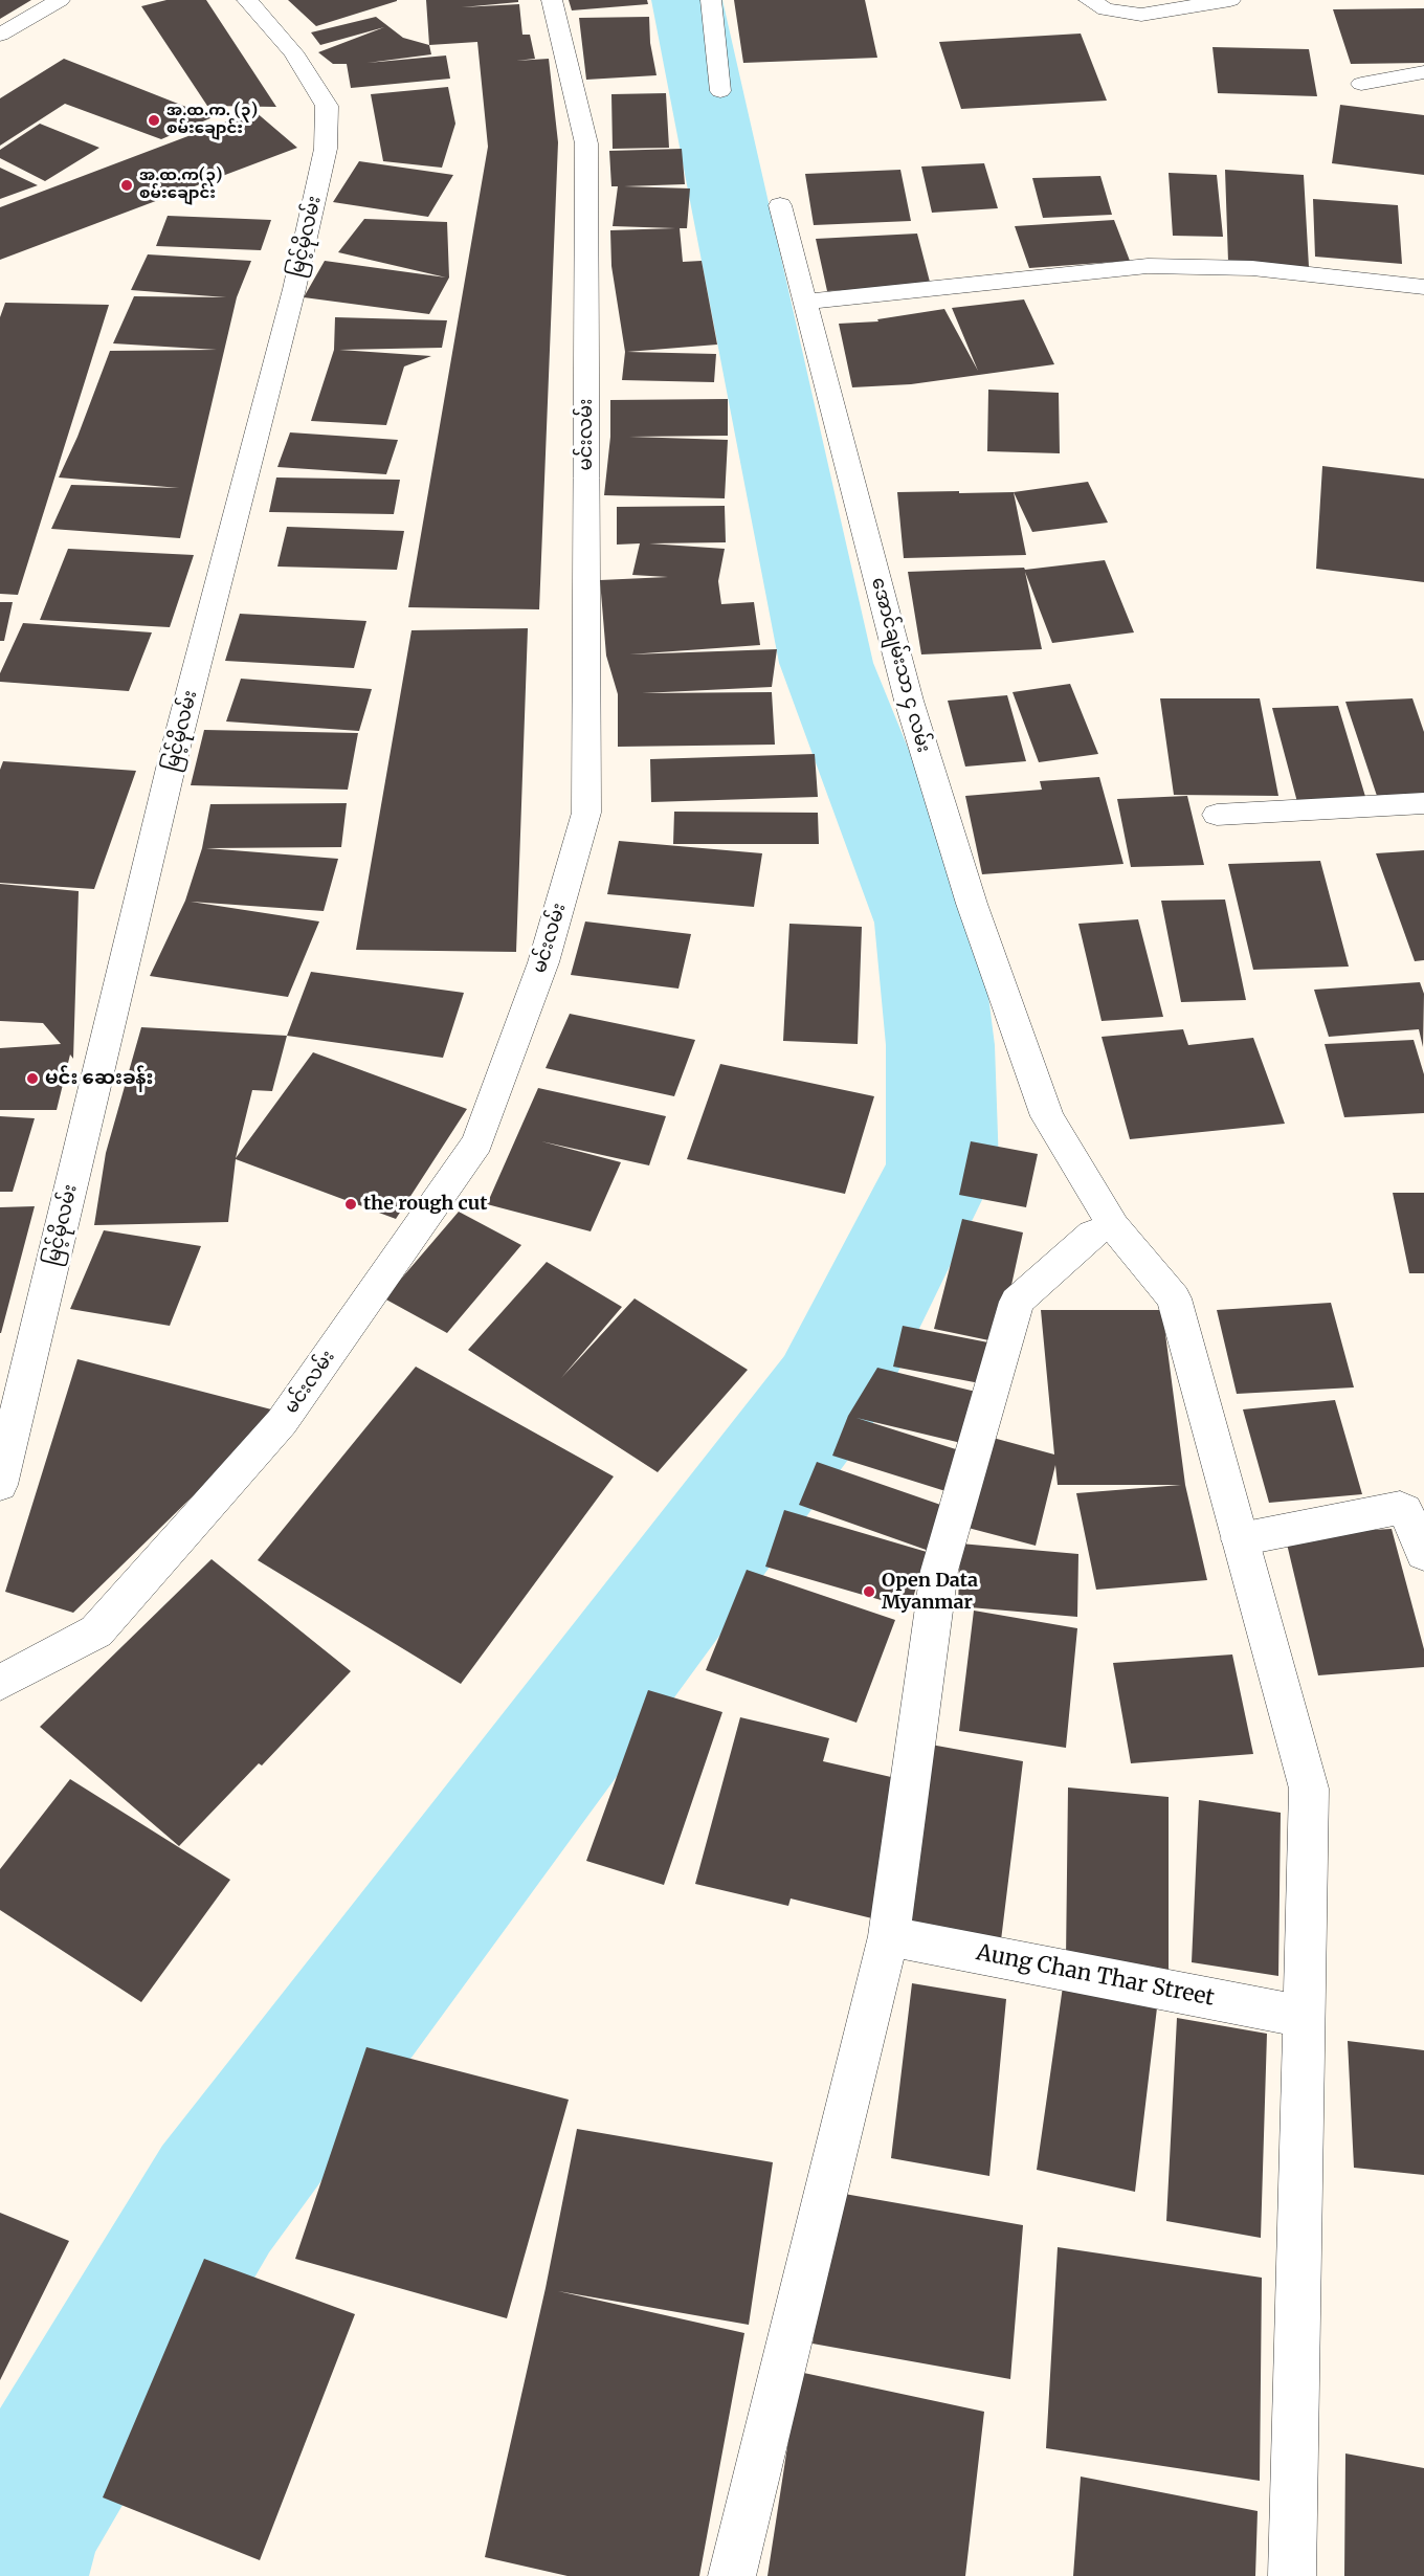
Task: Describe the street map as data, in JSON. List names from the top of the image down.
{
  "streets": {
    "street": [
      "မြင့်မိုလမ်း",
      "မင်းလမ်း",
      "အောင်ချမ်းသာ ၄ လမ်း",
      "Aung Chan Thar Street"
    ]
  },
  "crossings": [
    ["အောင်ချမ်းသာ ၄ လမ်း", "Aung Chan Thar Street"]
  ],
  "places": [
    "အ.ထ.က. (၃) စမ်းချောင်း",
    "အ.ထ.က(၃) စမ်းချောင်း",
    "မင်း ဆေးခန်း",
    "the rough cut",
    "Open Data Myanmar"
  ]
}
